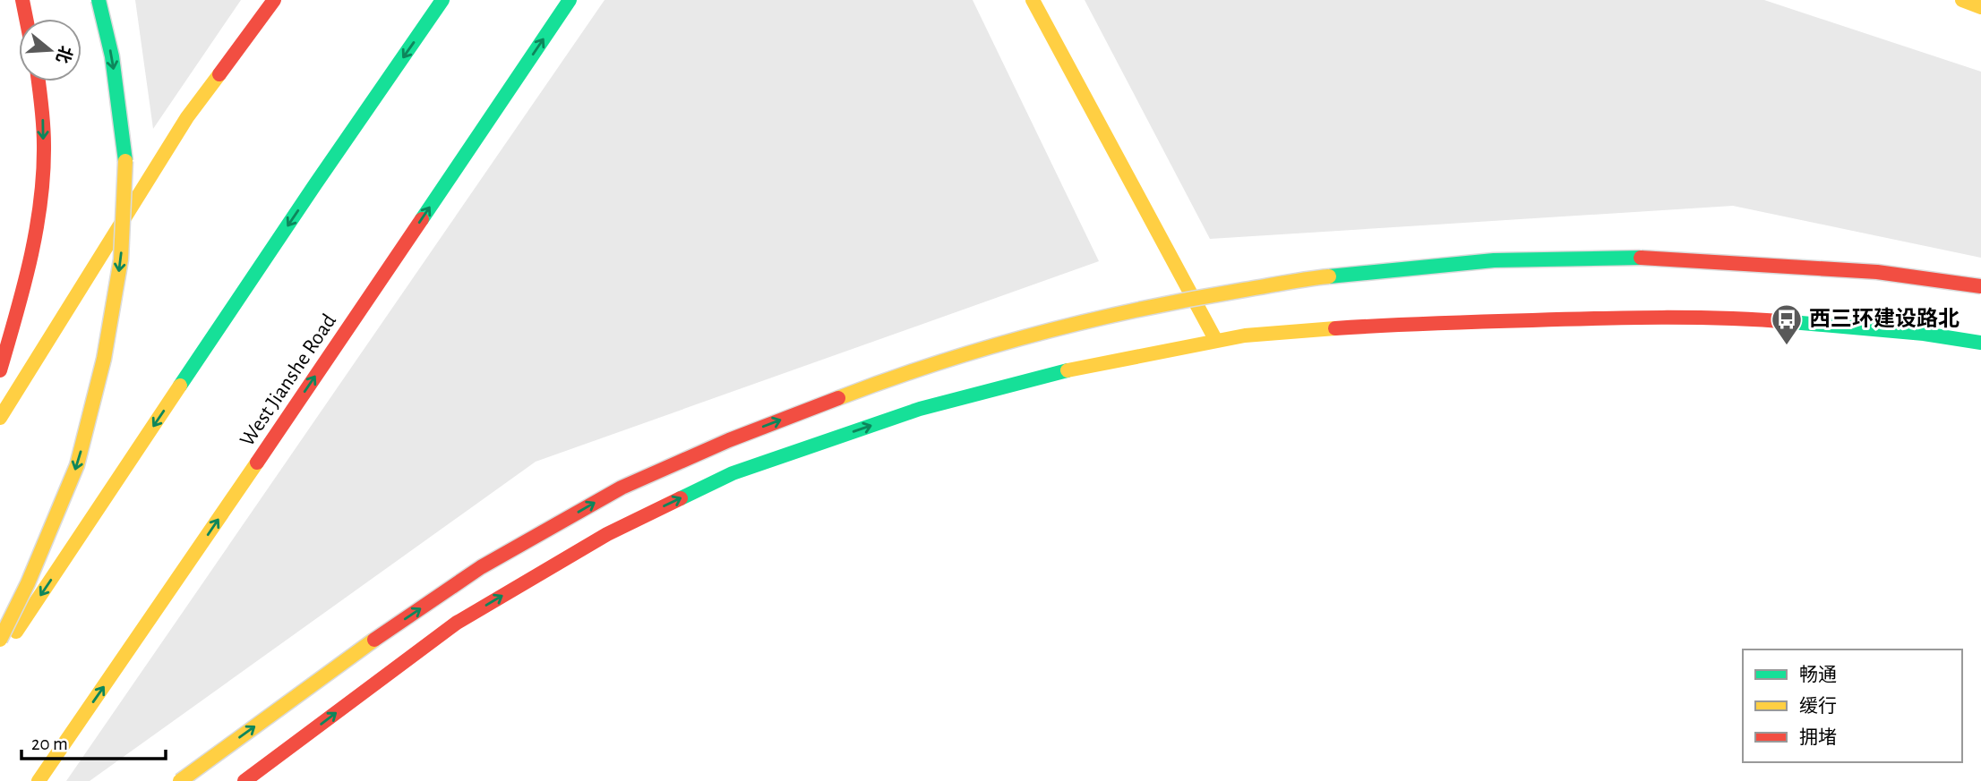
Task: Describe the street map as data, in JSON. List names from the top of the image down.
{
  "streets": {
    "main road": ["West Jianshe Road"]
  },
  "places": {
    "bus stop": ["西三环建设路北"]
  },
  "legend": ["畅通", "缓行", "拥堵"],
  "scale_bar": "20 m",
  "north": "right"
}
